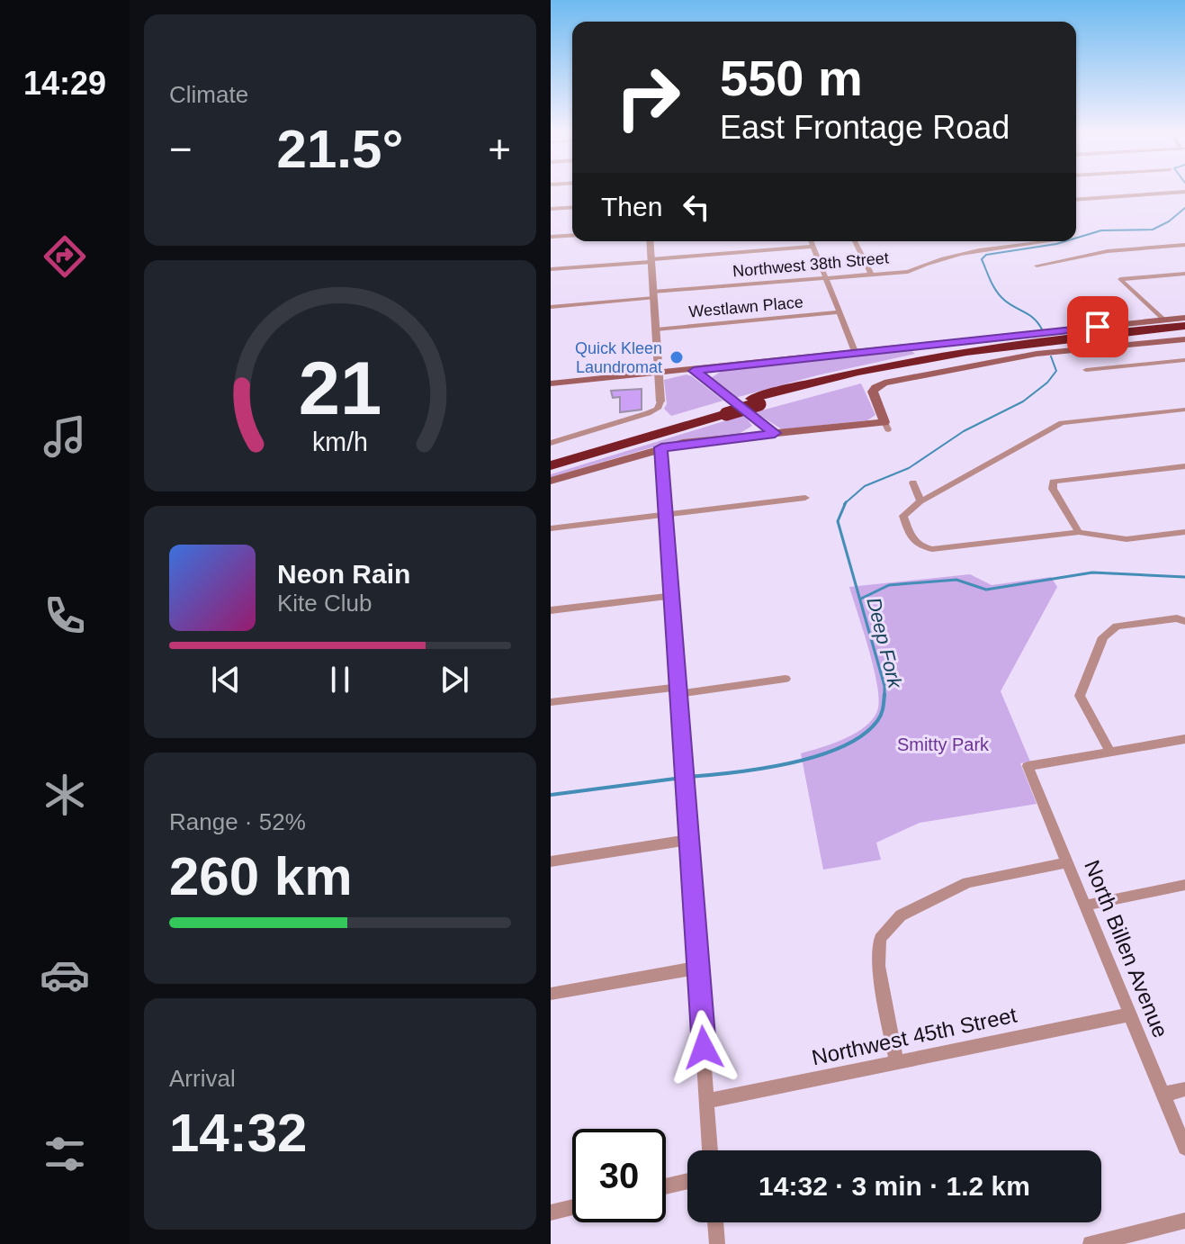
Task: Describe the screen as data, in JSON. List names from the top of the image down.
{
  "streets": {
    "street": [
      "Northwest 38th Street",
      "Westlawn Place",
      "North Billen Avenue",
      "Northwest 45th Street"
    ]
  },
  "crossings": [
    ["North Billen Avenue", "Northwest 45th Street"]
  ],
  "water": ["Deep Fork"],
  "parks": ["Smitty Park"],
  "places": ["Quick Kleen Laundromat"],
  "page": {
    "tabs": "14:29",
    "tile": [
      "Climate",
      ["Range · 52%", "260 km"],
      ["Arrival", "14:32"]
    ],
    "turn": ["550 m", "East Frontage Road"],
    "heat": ["−", "21.5°", "+"],
    "then": "Then",
    "song": ["Neon Rain", "Kite Club"],
    "limit": "30",
    "trip": "14:32 · 3 min · 1.2 km",
    "gauge": ["21", "km/h"]
  }
}
